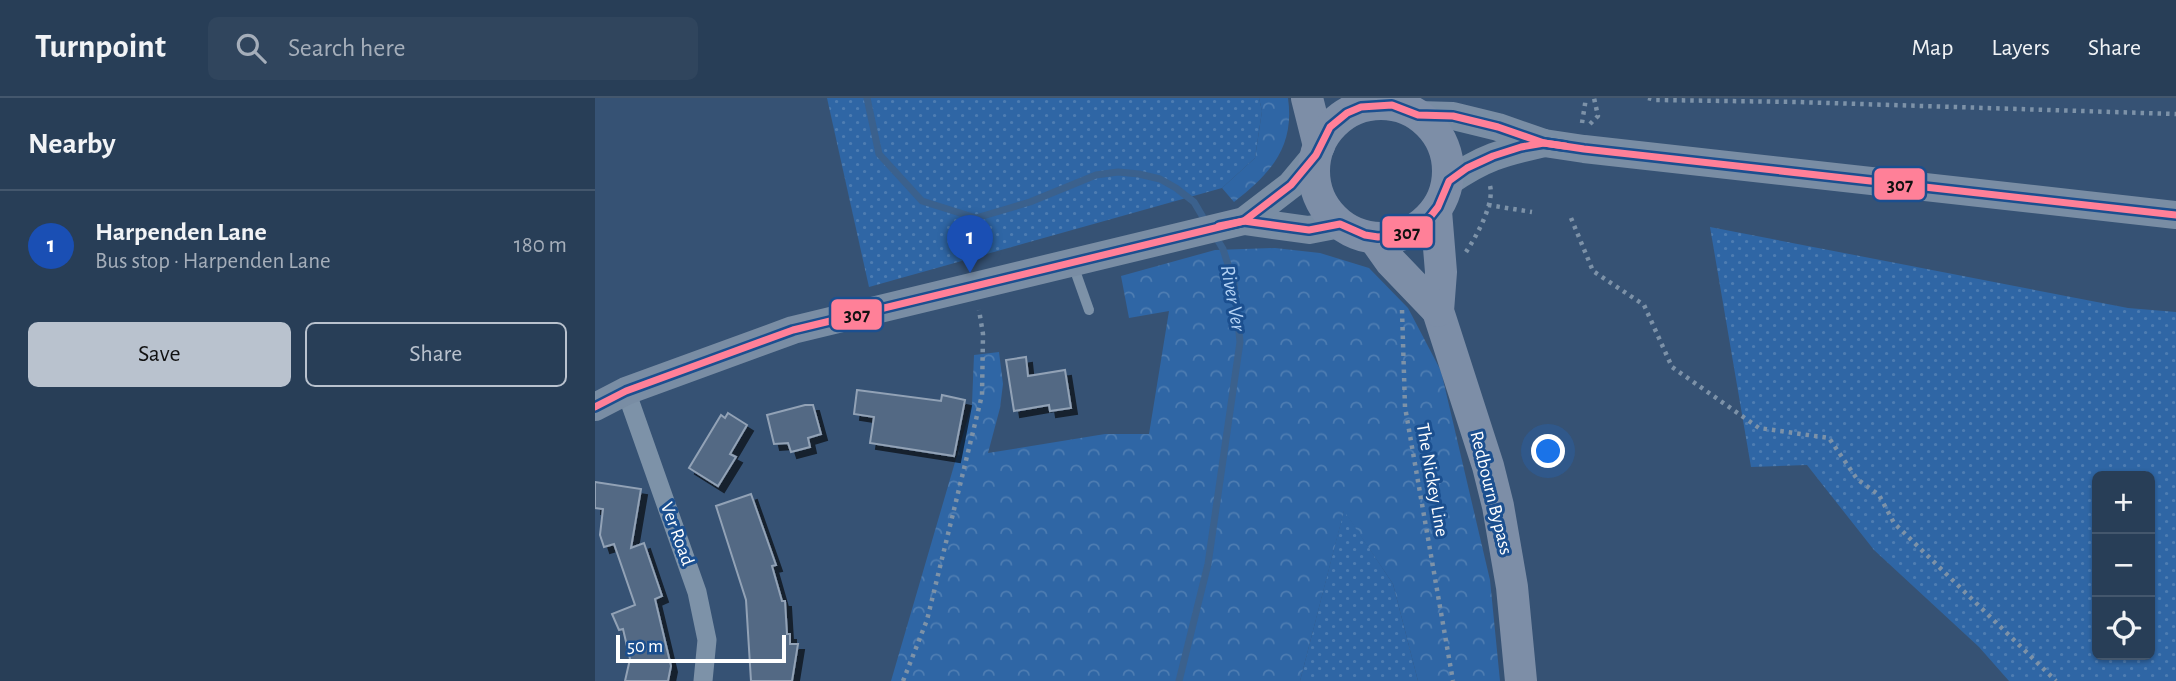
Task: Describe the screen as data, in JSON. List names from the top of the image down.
{
  "streets": {
    "main road": ["Redbourn Bypass"],
    "street": ["Ver Road"],
    "path": ["The Nickey Line"]
  },
  "water": ["River Ver"],
  "lines": ["transit line 307"],
  "scale_bar": "50 m",
  "page": {
    "header": "Turnpoint",
    "search": "Search here",
    "nav": ["Map", "Layers", "Share"],
    "heading": "Nearby",
    "list": [
      {
        "mark": "1",
        "name": "Harpenden Lane",
        "note": "Bus stop · Harpenden Lane",
        "value": "180 m"
      }
    ],
    "pins": "1",
    "buttons": ["Save", "Share"],
    "map_buttons": ["+", "−"],
    "scale": "50 m"
  }
}
